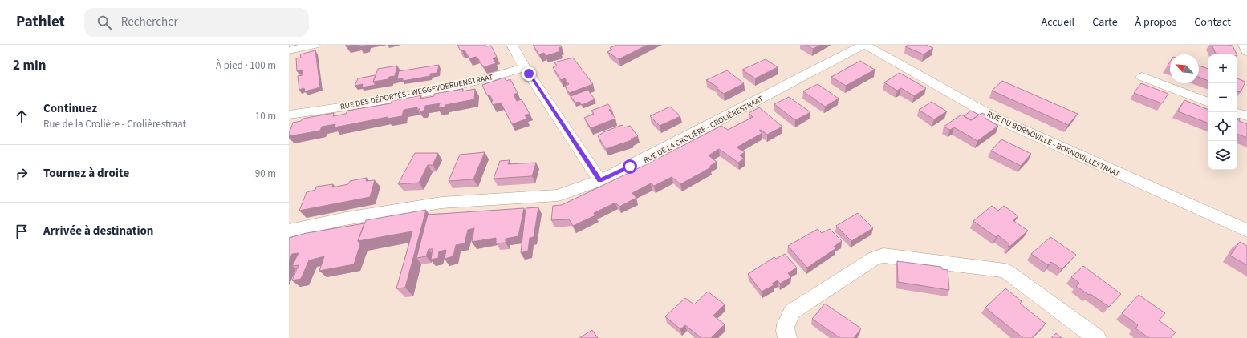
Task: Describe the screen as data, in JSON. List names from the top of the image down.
{
  "streets": {
    "street": ["RUE DES DÉPORTÉS - WEGGEVOERDENSTRAAT", "RUE DE LA CROLIÈRE - CROLIÈRESTRAAT", "RUE DU BORNOVILLE - BORNOVILLESTRAAT"]
  },
  "crossings": [
    ["RUE DE LA CROLIÈRE - CROLIÈRESTRAAT", "RUE DU BORNOVILLE - BORNOVILLESTRAAT"]
  ],
  "north": "top left",
  "page": {
    "header": "Pathlet",
    "search": "Rechercher",
    "nav": [
      "Accueil",
      "Carte",
      "À propos",
      "Contact"
    ],
    "heading": ["2 min", "À pied · 100 m"],
    "map_buttons": ["+", "−"],
    "list": [
      ["Continuez", "Rue de la Crolière - Crolièrestraat", "10 m"],
      ["Tournez à droite", "90 m"],
      "Arrivée à destination"
    ]
  }
}
